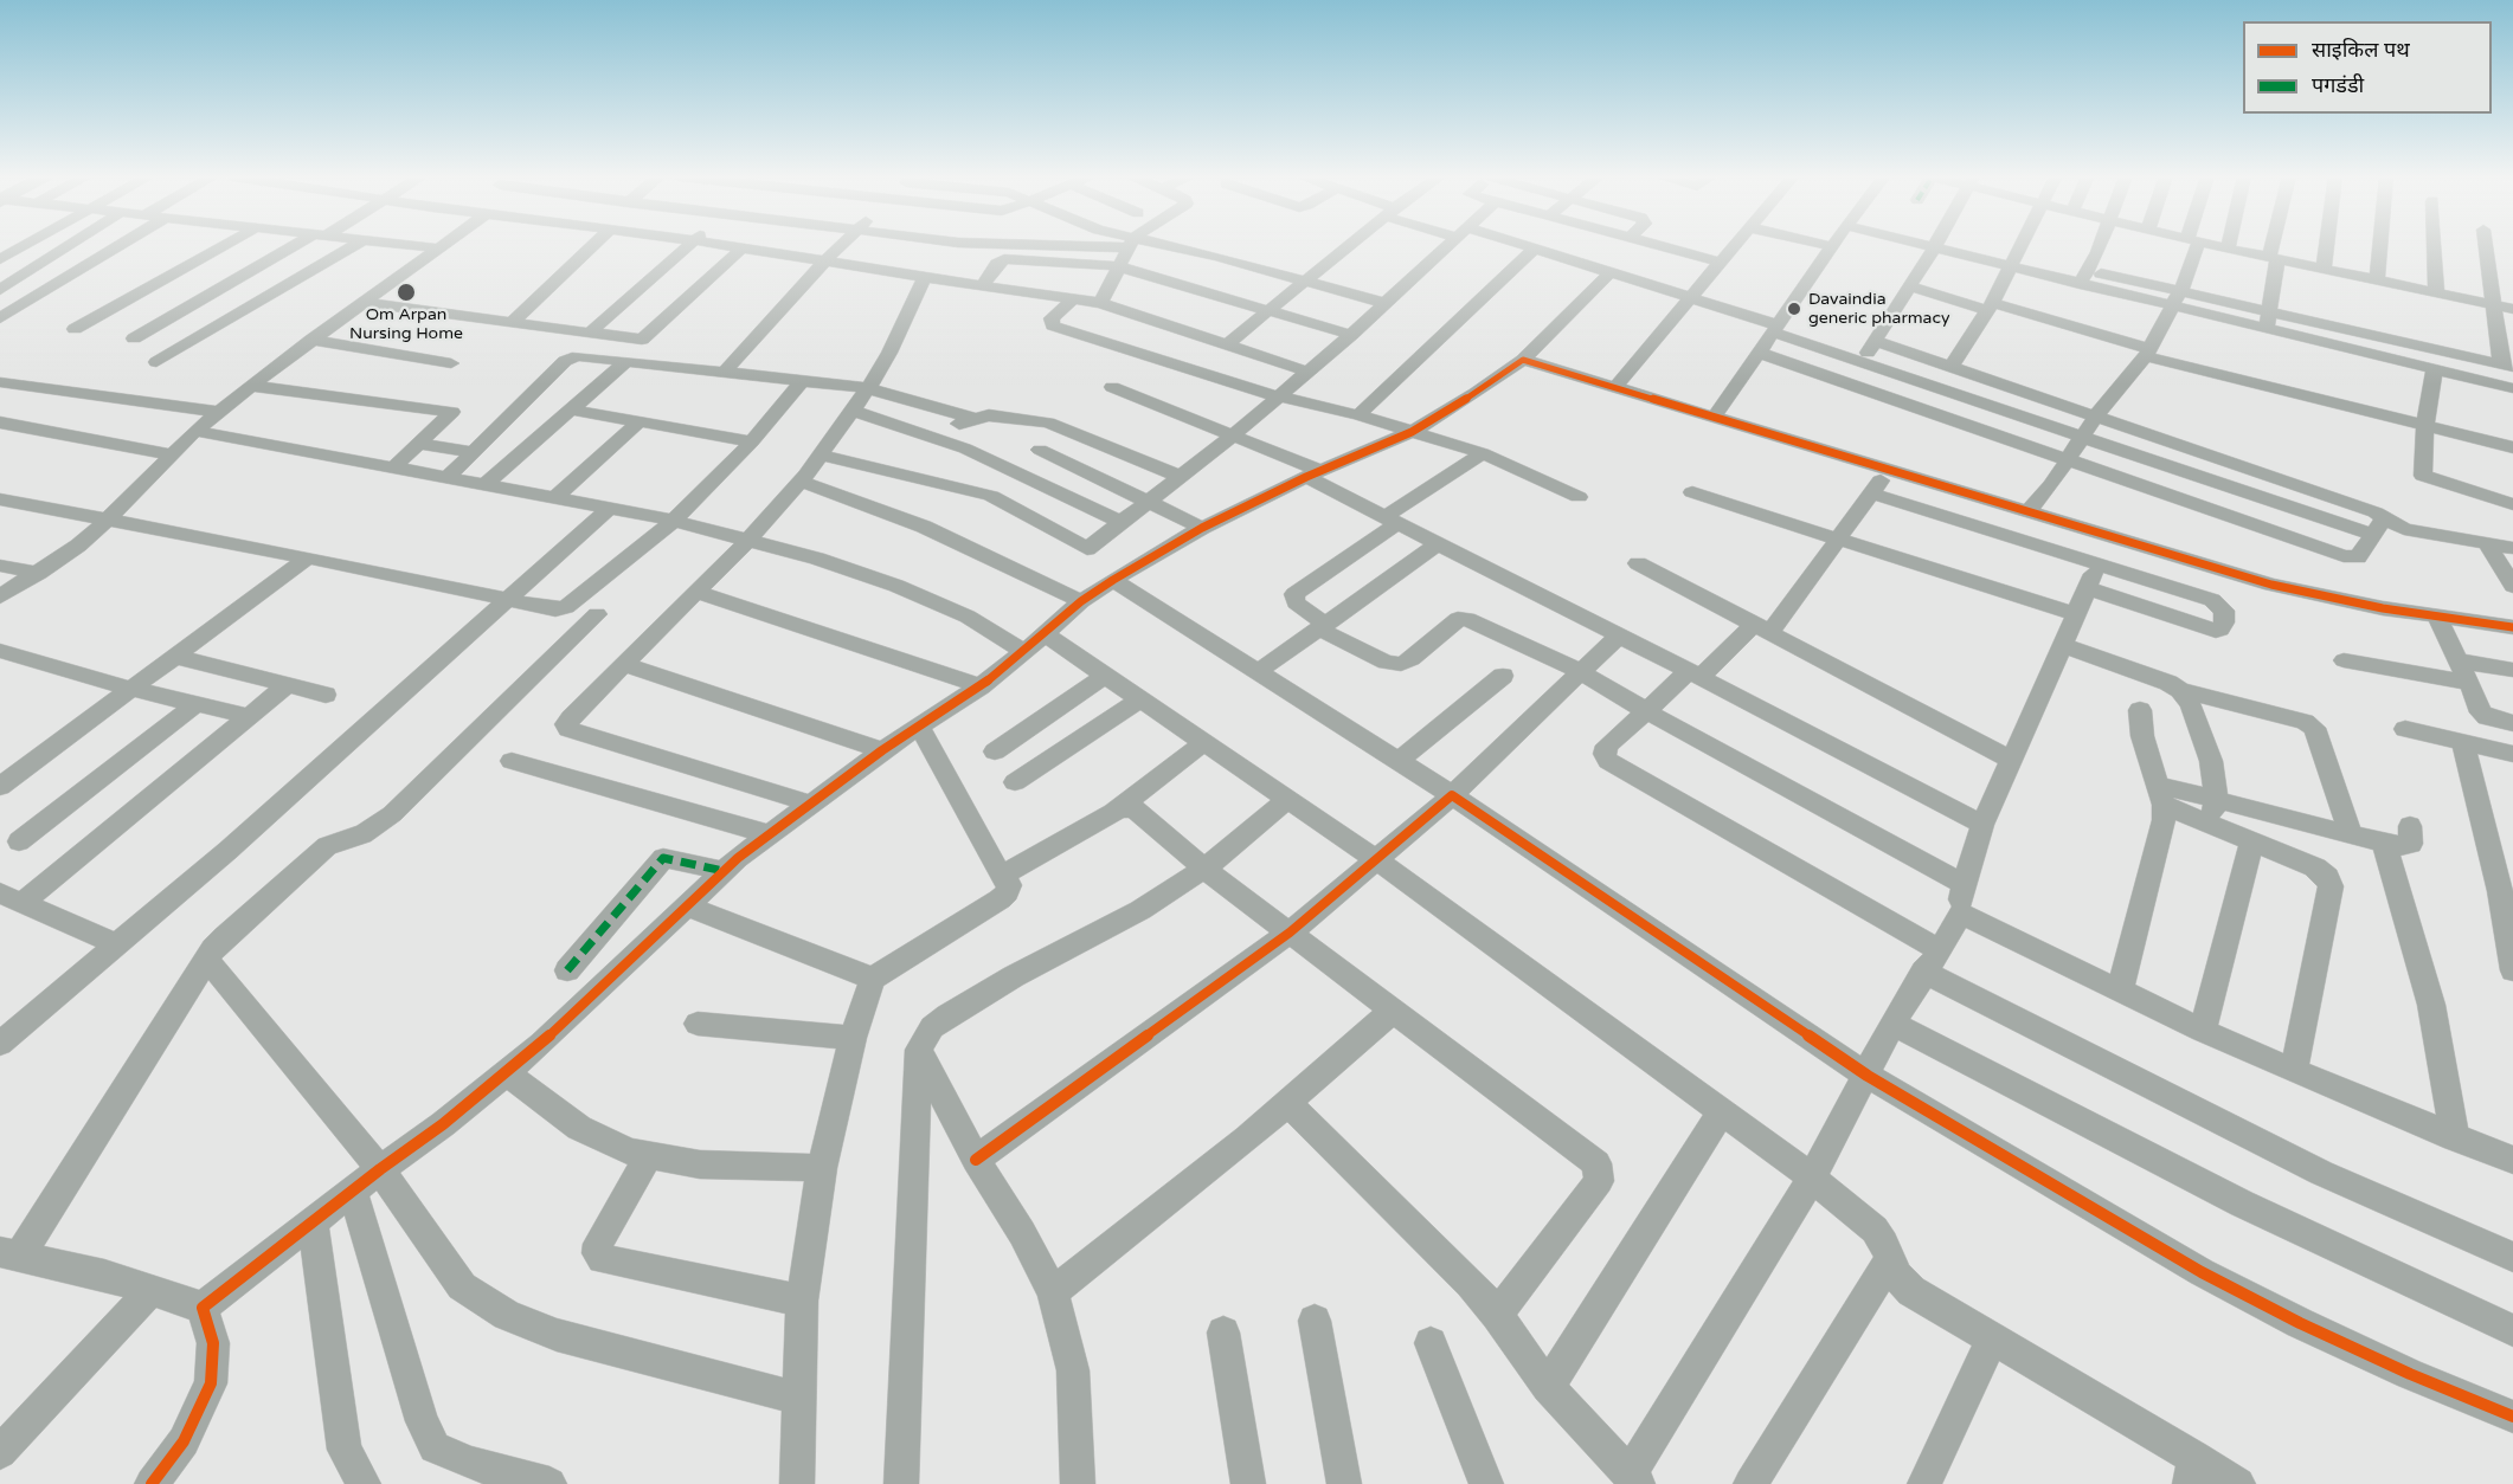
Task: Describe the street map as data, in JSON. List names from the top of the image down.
{
  "places": ["Om Arpan Nursing Home", "Davaindia generic pharmacy"],
  "legend": ["साइकिल पथ", "पगडंडी"]
}
